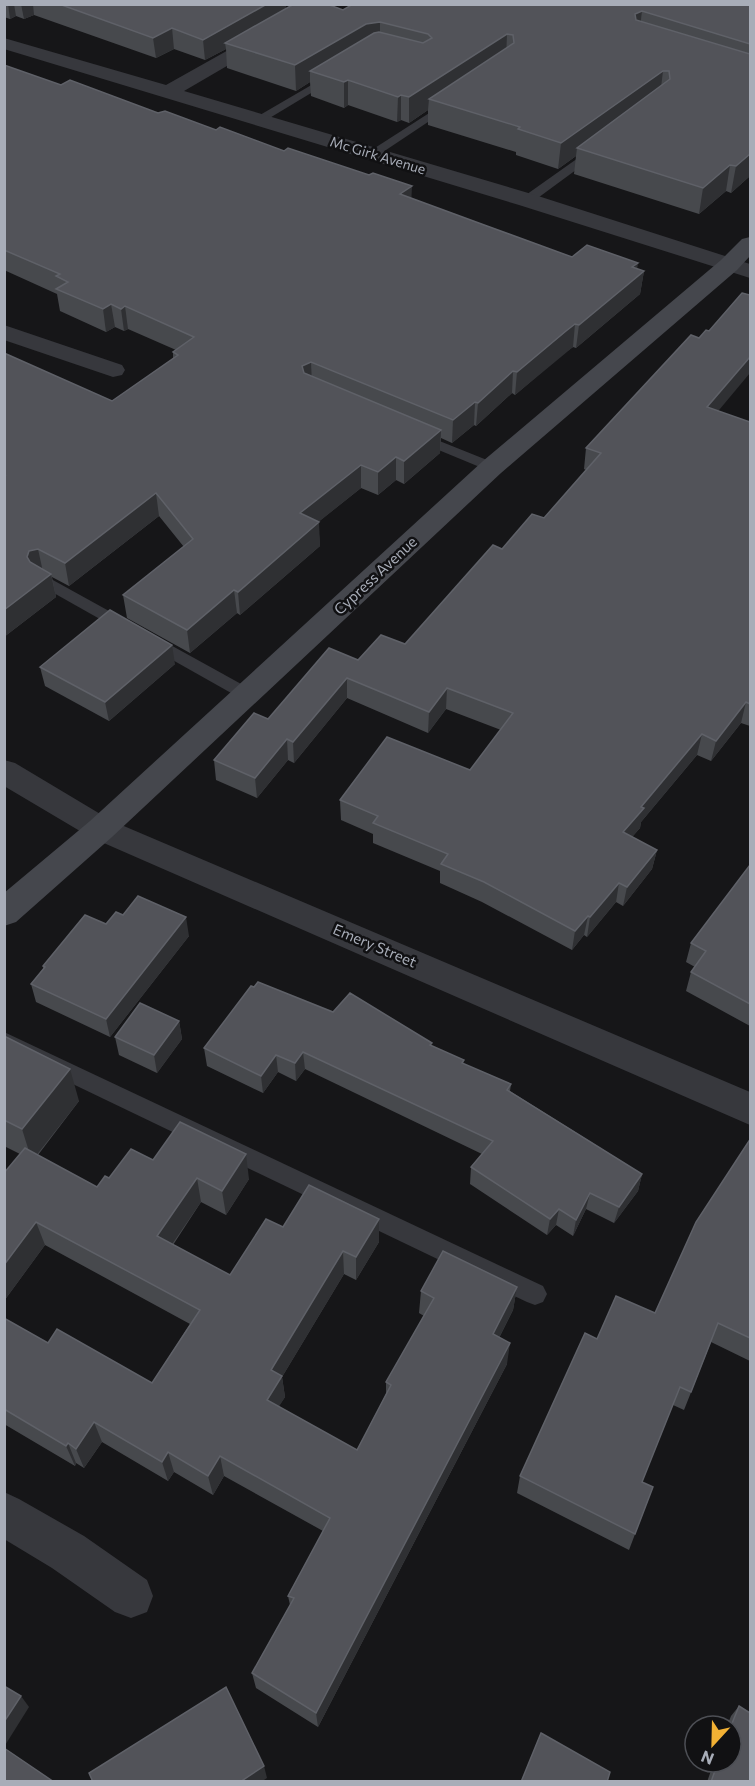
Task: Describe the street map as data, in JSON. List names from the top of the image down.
{
  "streets": {
    "street": ["Mc Girk Avenue", "Cypress Avenue", "Emery Street"]
  },
  "crossings": [
    ["Mc Girk Avenue", "Cypress Avenue"],
    ["Cypress Avenue", "Emery Street"]
  ],
  "north": "bottom"
}
